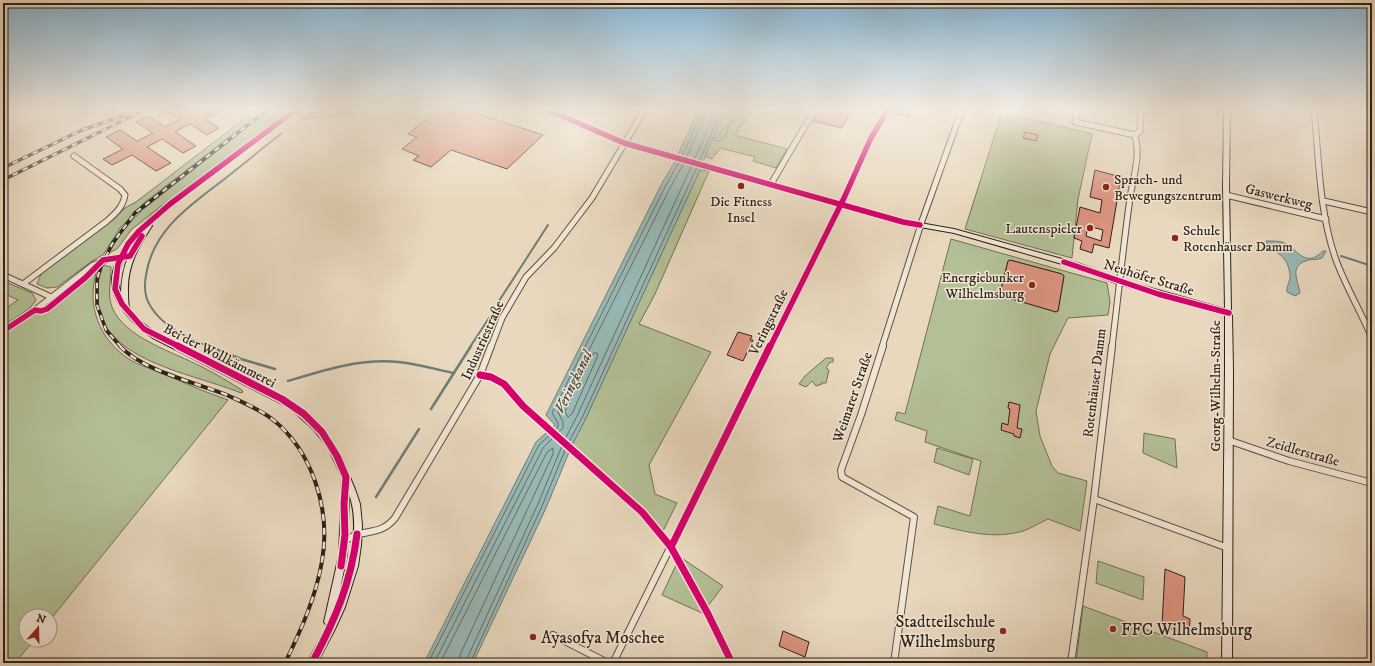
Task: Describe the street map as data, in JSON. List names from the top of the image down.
{
  "streets": {
    "street": [
      "Gaswerkweg",
      "Neuhöfer Straße",
      "Veringstraße",
      "Industriestraße",
      "Bei der Wollkämmerei",
      "Rotenhäuser Damm",
      "Georg-Wilhelm-Straße",
      "Weimarer Straße",
      "Zeidlerstraße"
    ]
  },
  "crossings": [
    ["Gaswerkweg", "Georg-Wilhelm-Straße"],
    ["Neuhöfer Straße", "Veringstraße"],
    ["Neuhöfer Straße", "Industriestraße"],
    ["Neuhöfer Straße", "Rotenhäuser Damm"],
    ["Neuhöfer Straße", "Georg-Wilhelm-Straße"],
    ["Neuhöfer Straße", "Weimarer Straße"],
    ["Industriestraße", "Bei der Wollkämmerei"],
    ["Georg-Wilhelm-Straße", "Zeidlerstraße"]
  ],
  "water": ["Veringkanal"],
  "places": [
    "Die Fitness Insel",
    "Sprach- und Bewegungszentrum",
    "Lautenspieler",
    "Schule Rotenhäuser Damm",
    "Energiebunker Wilhelmsburg",
    "FFC Wilhelmsburg",
    "Stadtteilschule Wilhelmsburg",
    "Ayasofya Moschee"
  ],
  "north": "top"
}
